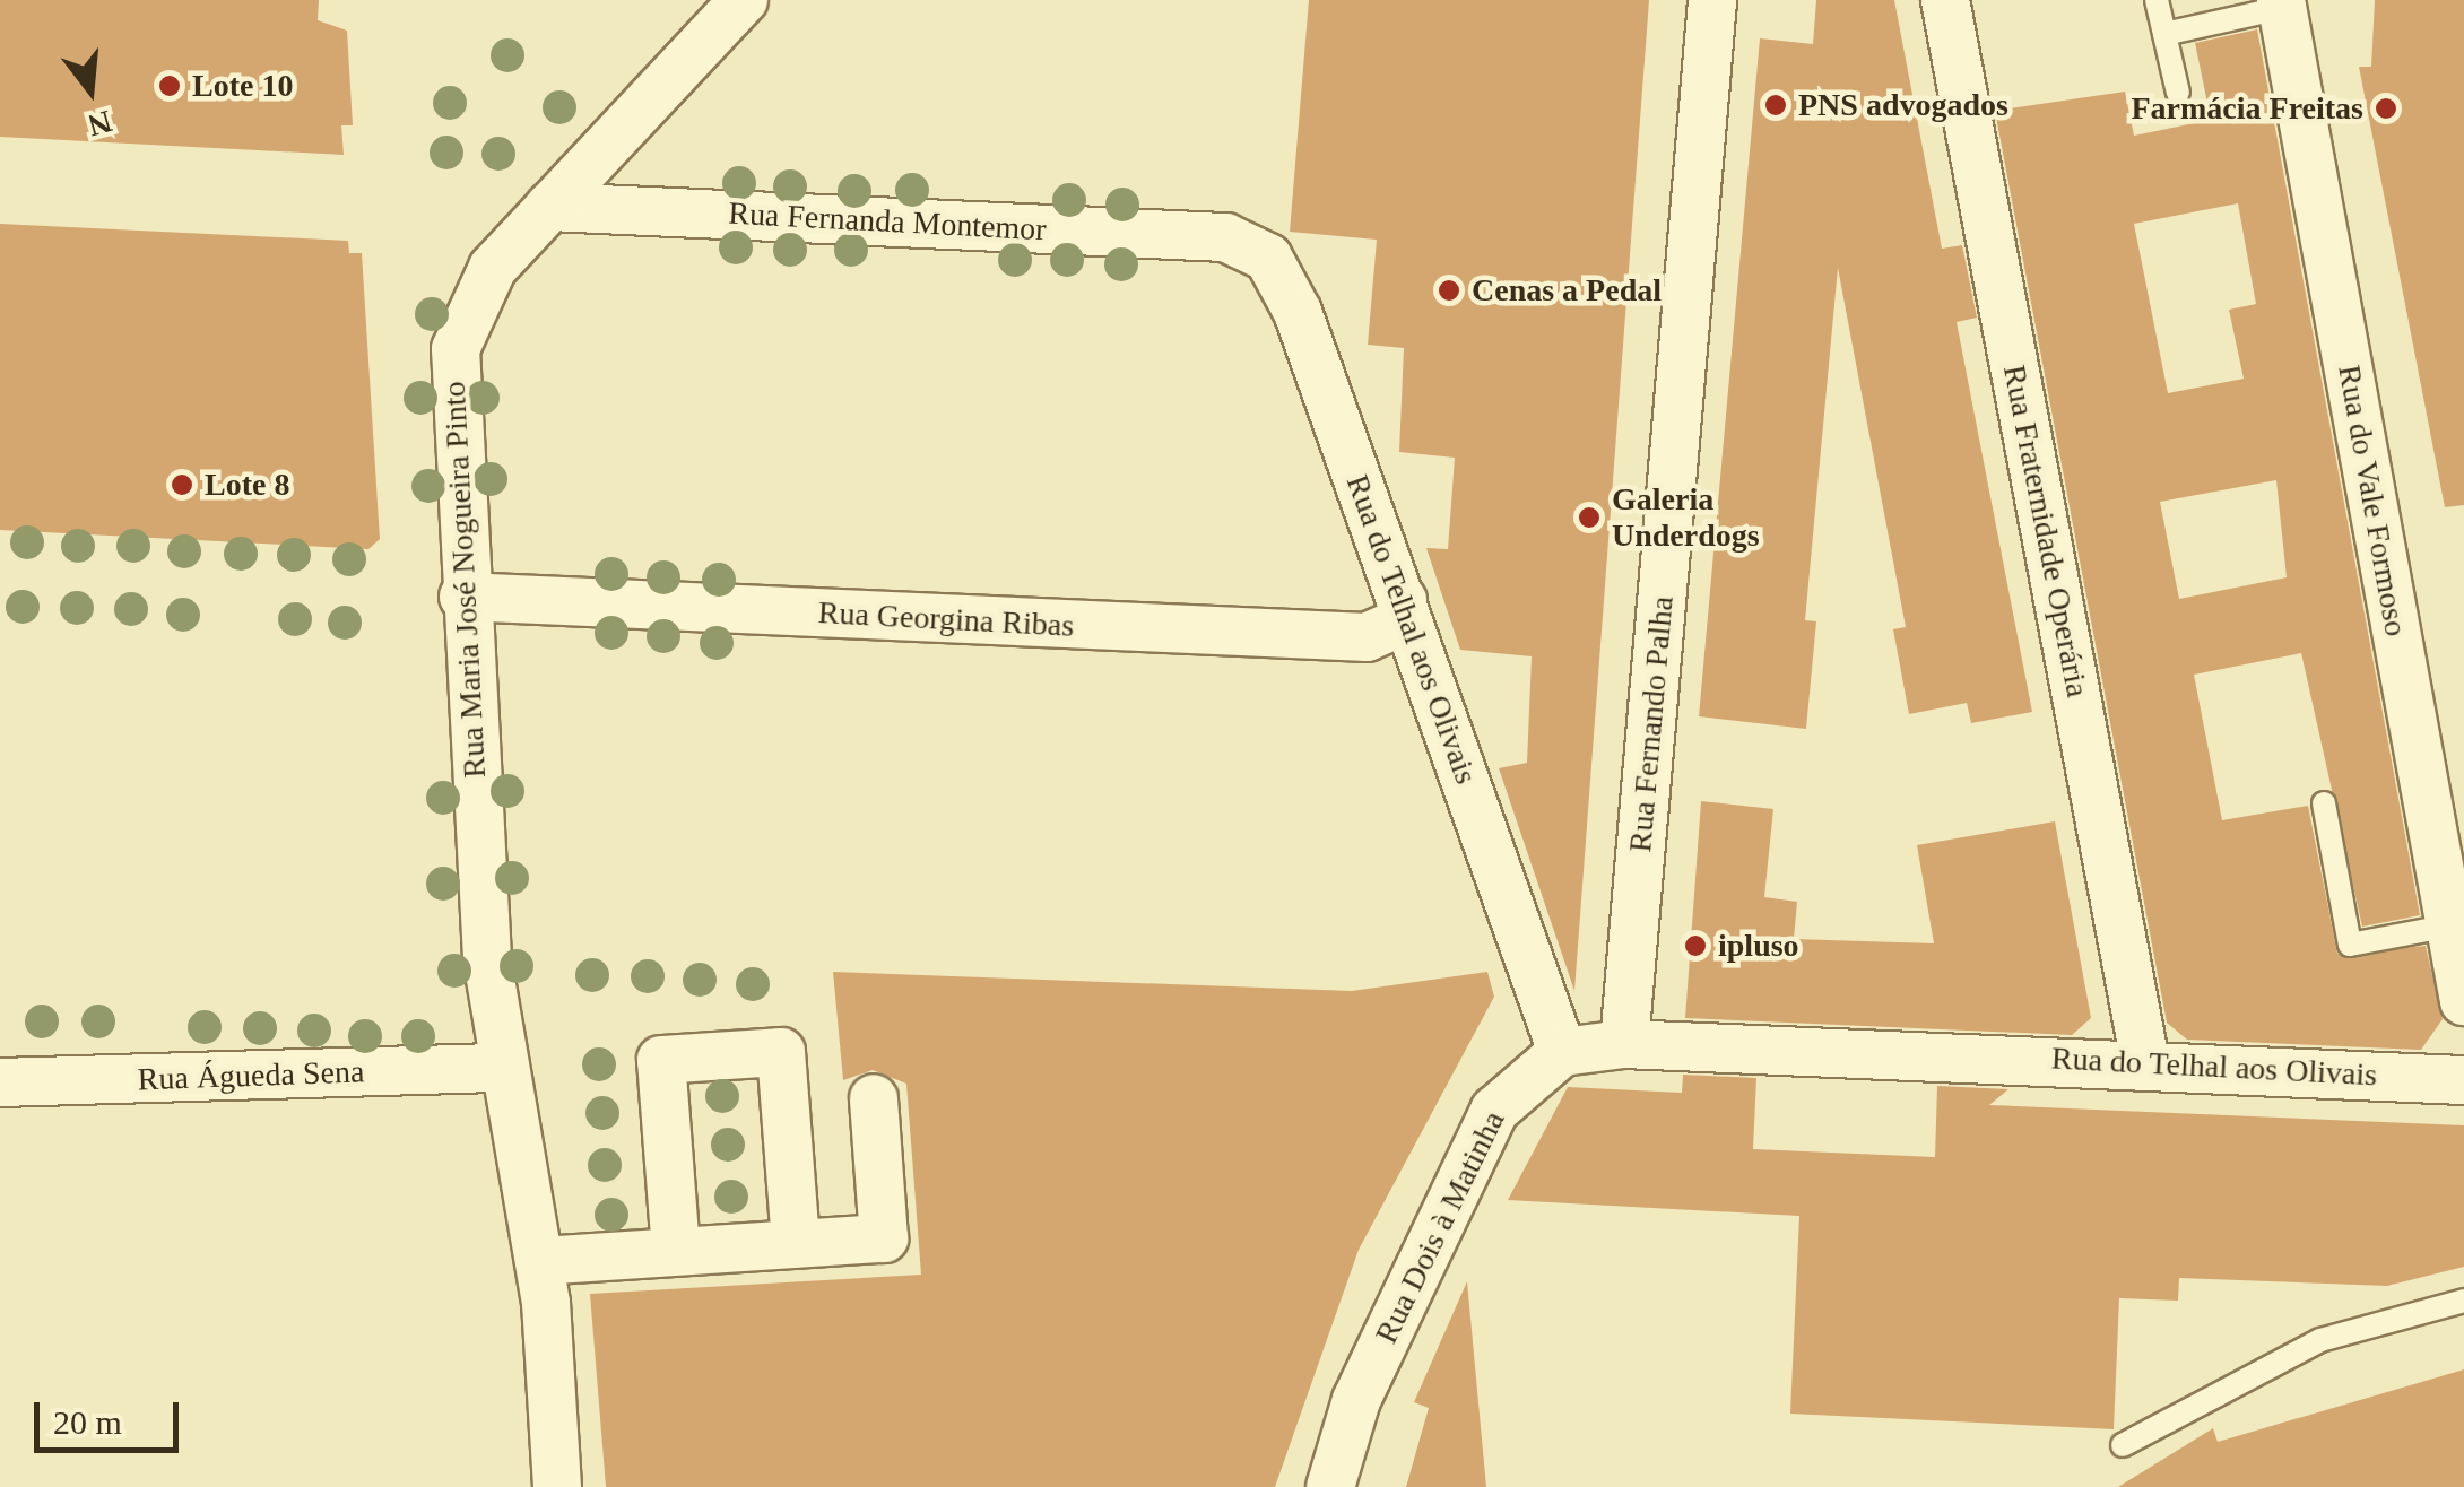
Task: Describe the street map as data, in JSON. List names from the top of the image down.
{
  "streets": {
    "street": [
      "Rua Fernanda Montemor",
      "Rua do Vale Formoso",
      "Rua Fraternidade Operária",
      "Rua Maria José Nogueira Pinto",
      "Rua Georgina Ribas",
      "Rua do Telhal aos Olivais",
      "Rua Fernando Palha",
      "Rua Águeda Sena",
      "Rua Dois à Matinha"
    ]
  },
  "crossings": [
    ["Rua Fernanda Montemor", "Rua Maria José Nogueira Pinto"],
    ["Rua Fernanda Montemor", "Rua do Telhal aos Olivais"],
    ["Rua Fraternidade Operária", "Rua do Telhal aos Olivais"],
    ["Rua Maria José Nogueira Pinto", "Rua Georgina Ribas"],
    ["Rua Maria José Nogueira Pinto", "Rua Águeda Sena"],
    ["Rua Georgina Ribas", "Rua do Telhal aos Olivais"],
    ["Rua do Telhal aos Olivais", "Rua Fernando Palha"],
    ["Rua do Telhal aos Olivais", "Rua Dois à Matinha"]
  ],
  "places": [
    "Lote 10",
    "PNS advogados",
    "Farmácia Freitas",
    "Cenas a Pedal",
    "Lote 8",
    "Galeria Underdogs",
    "ipluso"
  ],
  "scale_bar": "20 m",
  "north": "bottom"
}
